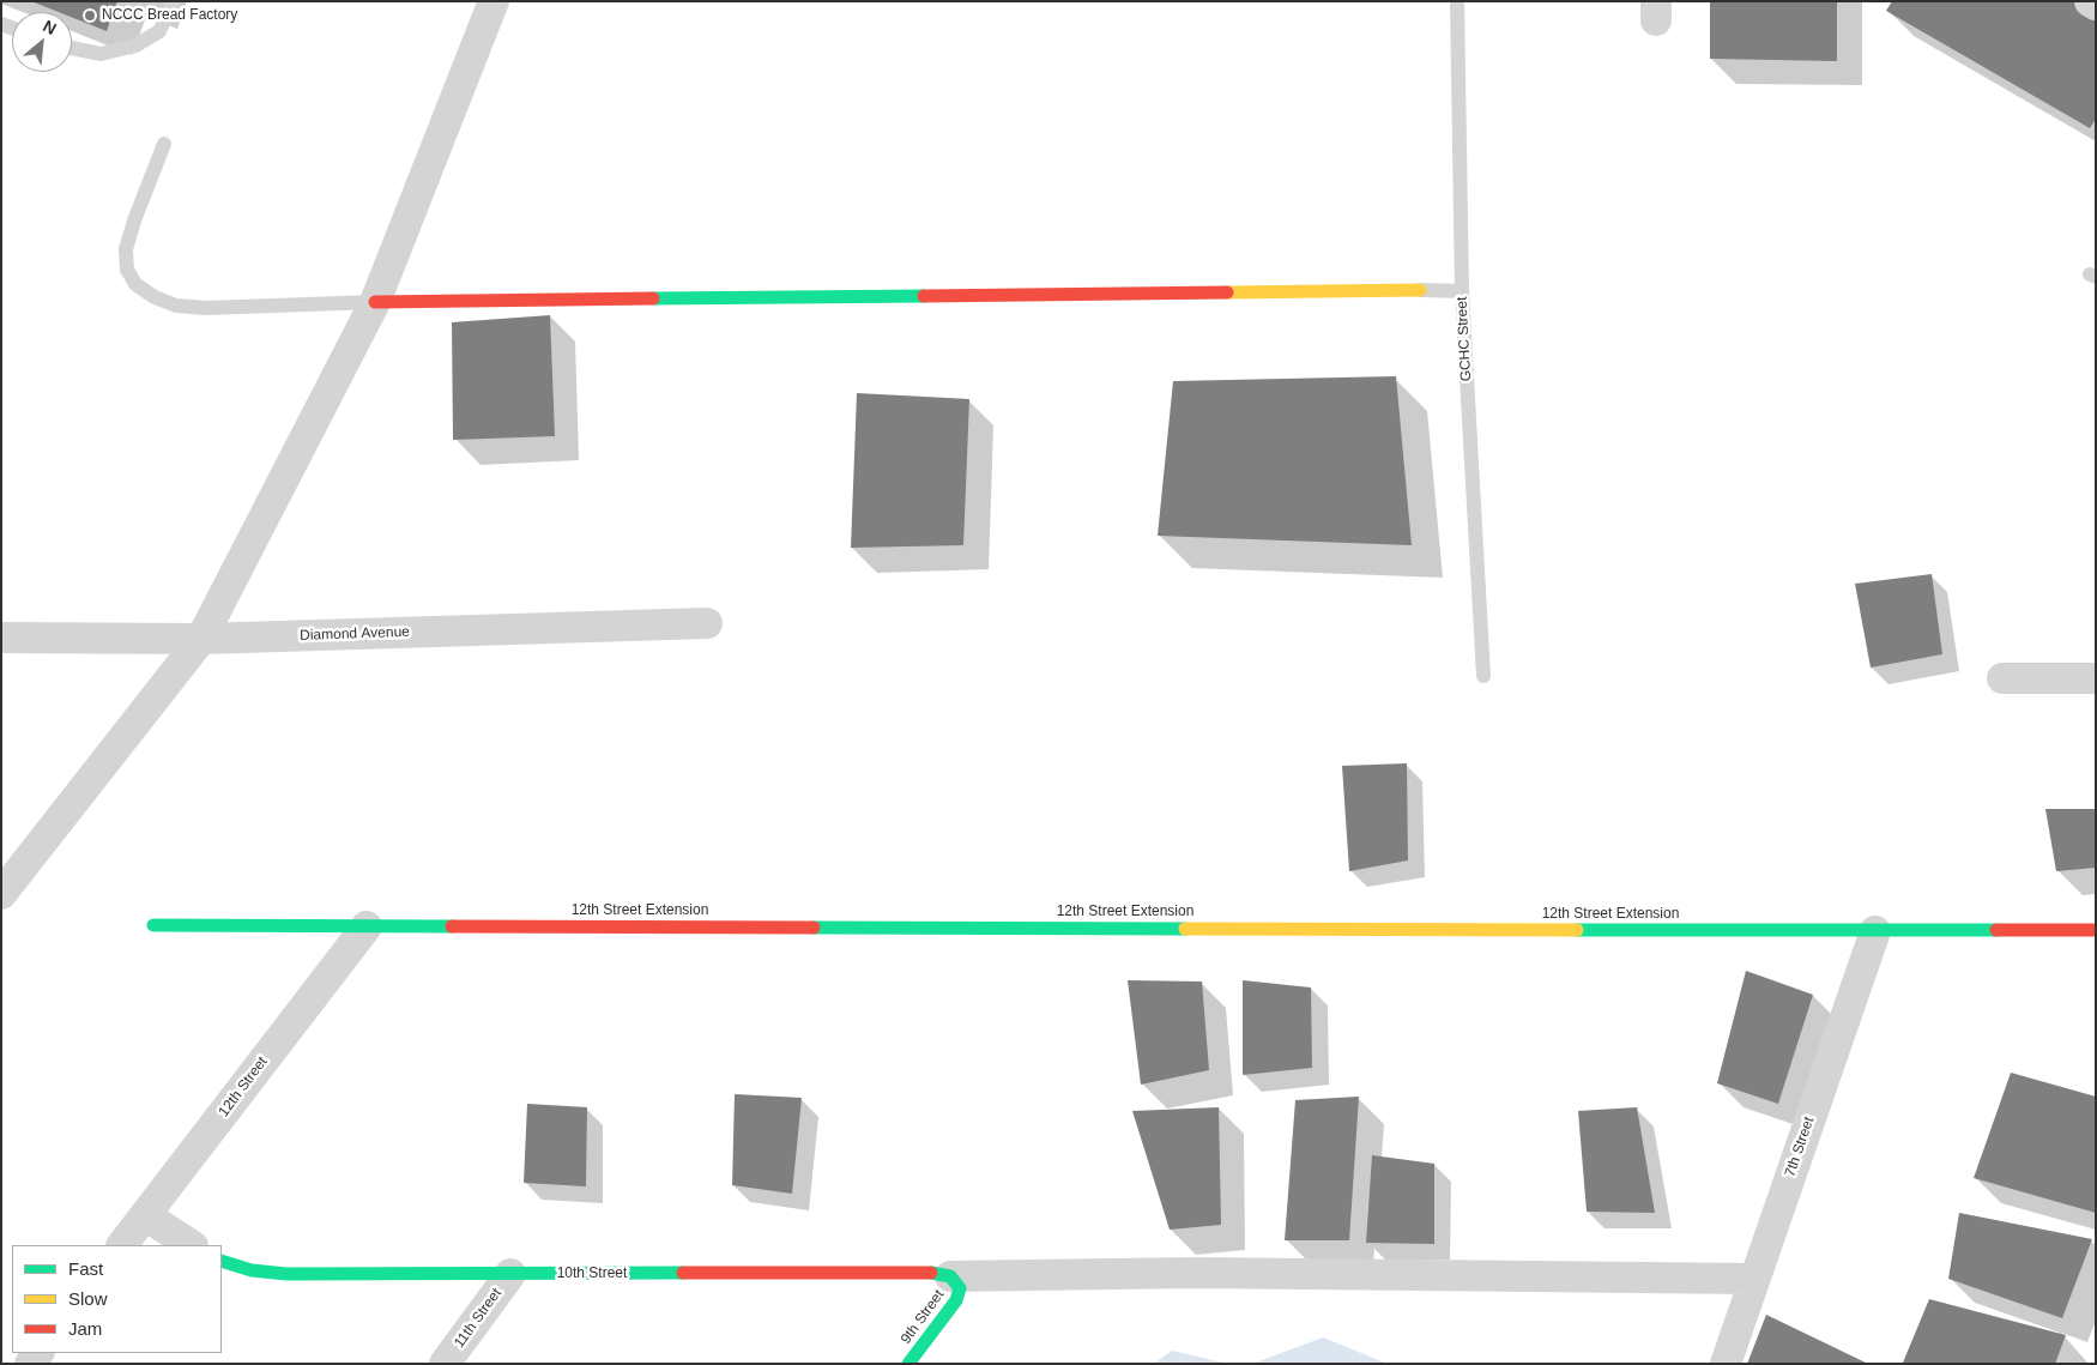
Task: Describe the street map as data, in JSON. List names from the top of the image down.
{
  "streets": {
    "street": [
      "Diamond Avenue",
      "12th Street Extension",
      "12th Street",
      "7th Street",
      "10th Street",
      "9th Street",
      "11th Street"
    ],
    "lane": ["GCHC Street"]
  },
  "crossings": [
    ["12th Street Extension", "12th Street"],
    ["12th Street Extension", "7th Street"],
    ["10th Street", "9th Street"],
    ["10th Street", "11th Street"]
  ],
  "places": ["NCCC Bread Factory"],
  "legend": ["Fast", "Slow", "Jam"],
  "north": "top right"
}
